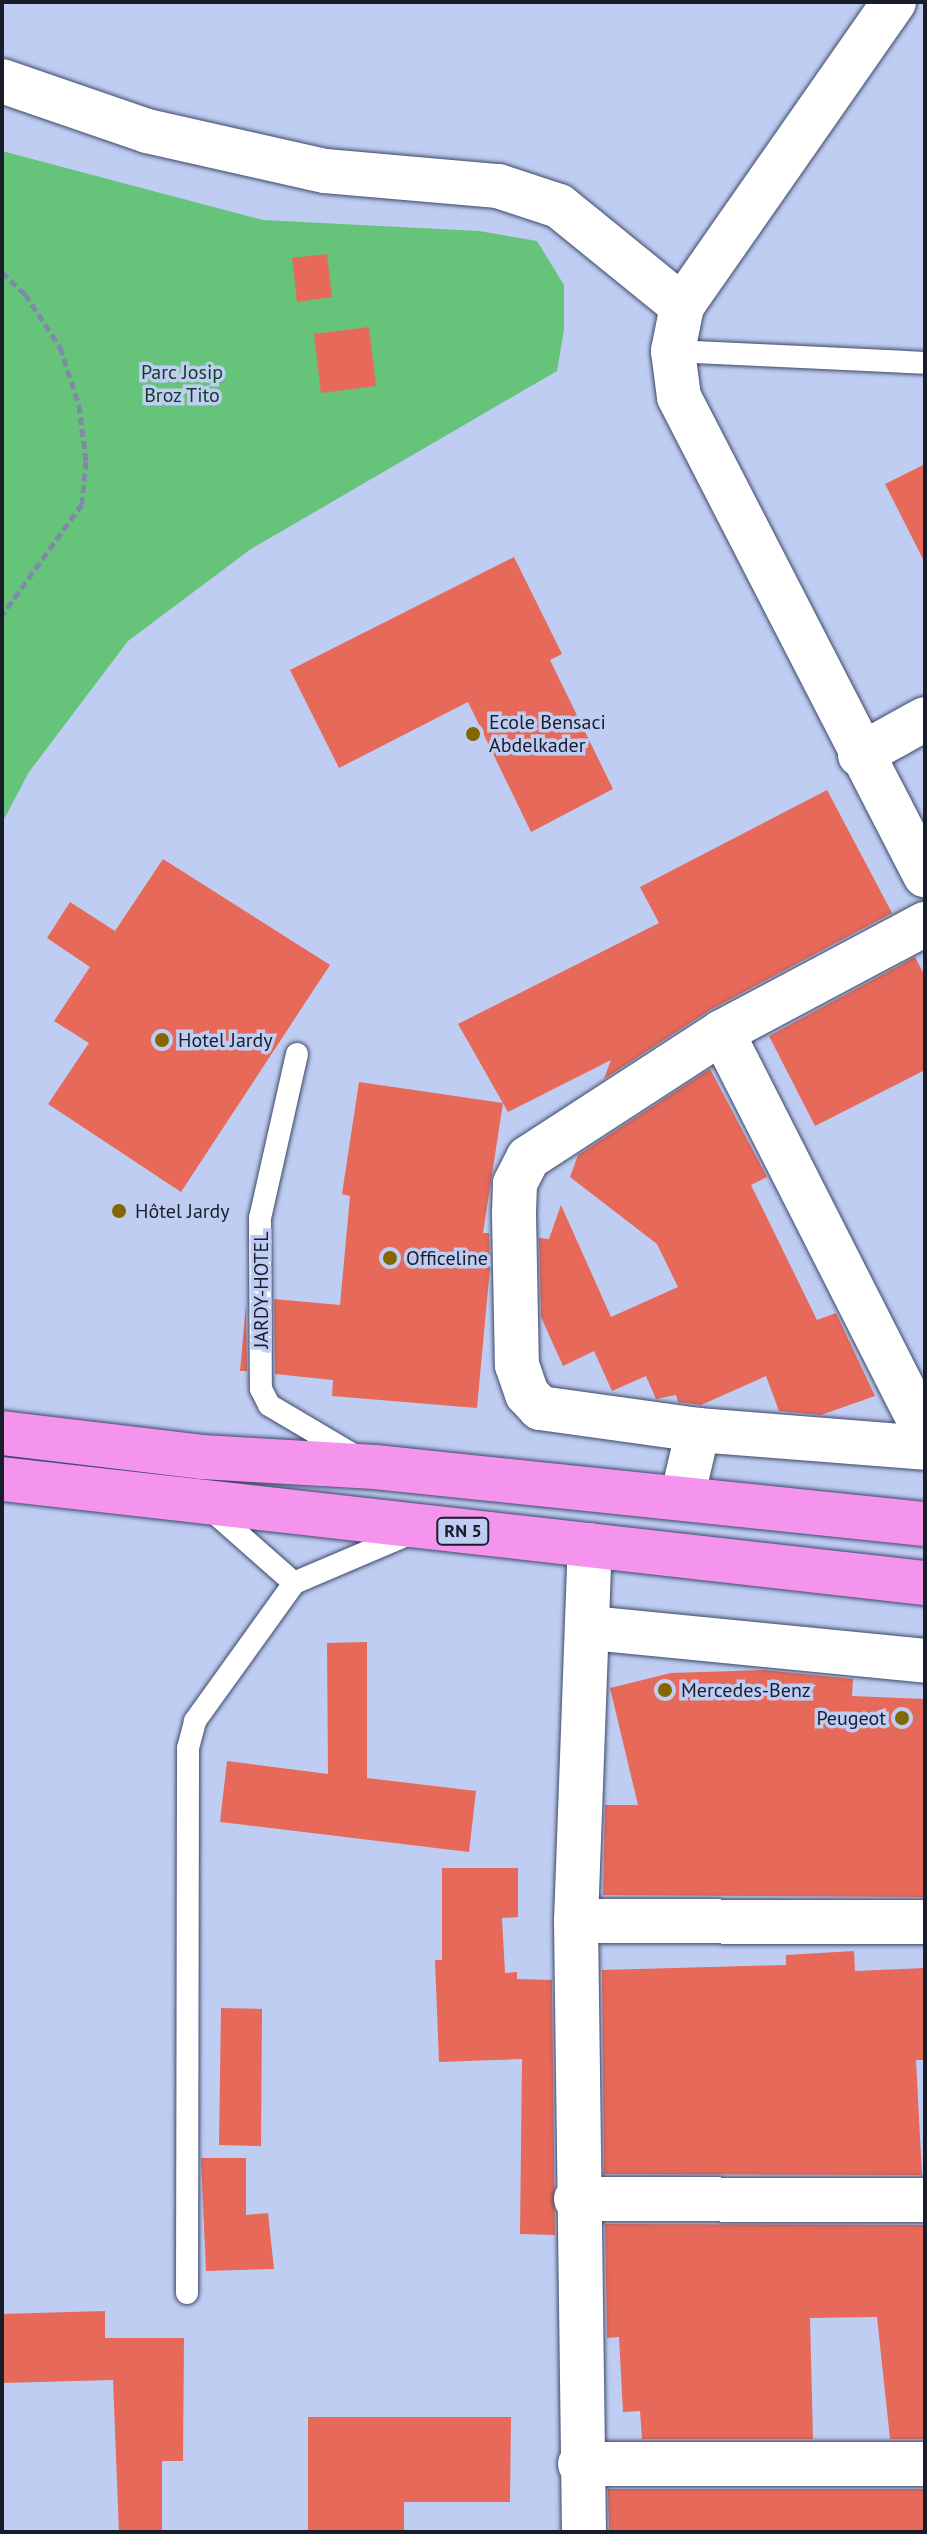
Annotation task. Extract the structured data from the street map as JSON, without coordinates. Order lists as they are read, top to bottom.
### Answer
{
  "streets": {
    "highway": ["RN 5"],
    "lane": ["JARDY-HOTEL"]
  },
  "parks": ["Parc Josip Broz Tito"],
  "places": [
    "Ecole Bensaci Abdelkader",
    "Hotel Jardy",
    "Hôtel Jardy",
    "Officeline",
    "Mercedes-Benz",
    "Peugeot"
  ]
}
